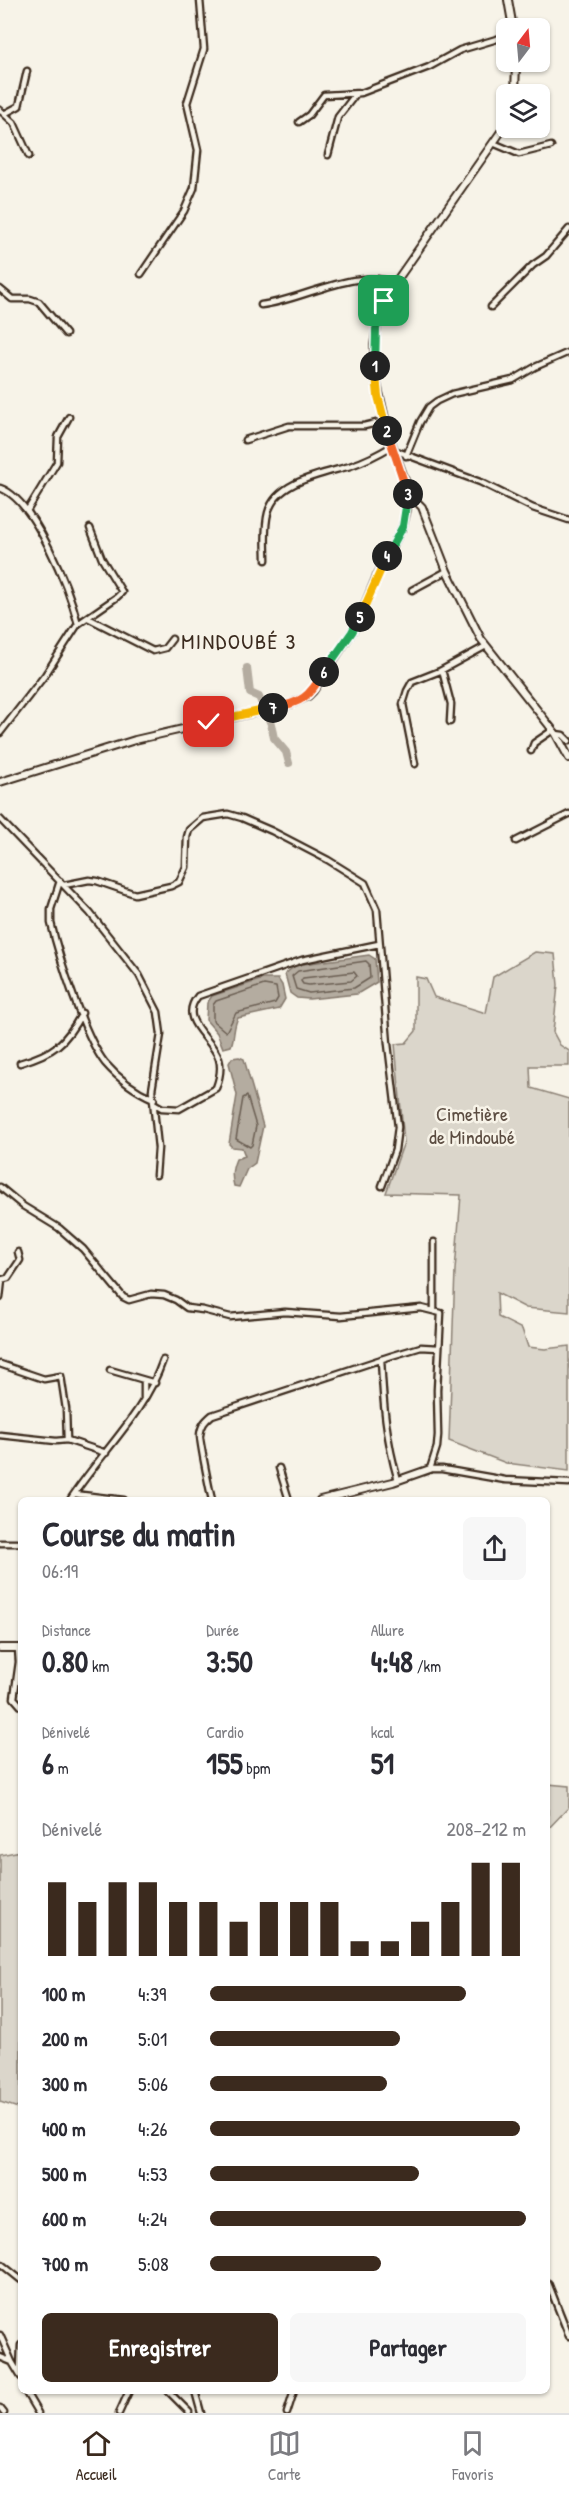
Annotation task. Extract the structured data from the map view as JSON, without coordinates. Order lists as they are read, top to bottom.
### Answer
{
  "districts": ["MINDOUBÉ 3"],
  "parks": ["Cimetière de Mindoubé"],
  "north": "top",
  "page": {
    "pins": [
      "1",
      "2",
      "3",
      "4",
      "5",
      "6",
      "7"
    ],
    "heading": ["Course du matin", "06:19"],
    "stats": [
      ["Distance", "0.80 km"],
      ["Durée", "3:50"],
      ["Allure", "4:48 /km"],
      ["Dénivelé", "6 m"],
      ["Cardio", "155 bpm"],
      ["kcal", "51"]
    ],
    "chart": ["Dénivelé", "208–212 m"],
    "list": [
      {
        "name": "100 m",
        "note": "4:39"
      },
      {
        "name": "200 m",
        "note": "5:01"
      },
      {
        "name": "300 m",
        "note": "5:06"
      },
      {
        "name": "400 m",
        "note": "4:26"
      },
      {
        "name": "500 m",
        "note": "4:53"
      },
      {
        "name": "600 m",
        "note": "4:24"
      },
      {
        "name": "700 m",
        "note": "5:08"
      }
    ],
    "buttons": ["Enregistrer", "Partager"],
    "tabs": ["Accueil", "Carte", "Favoris"]
  }
}
